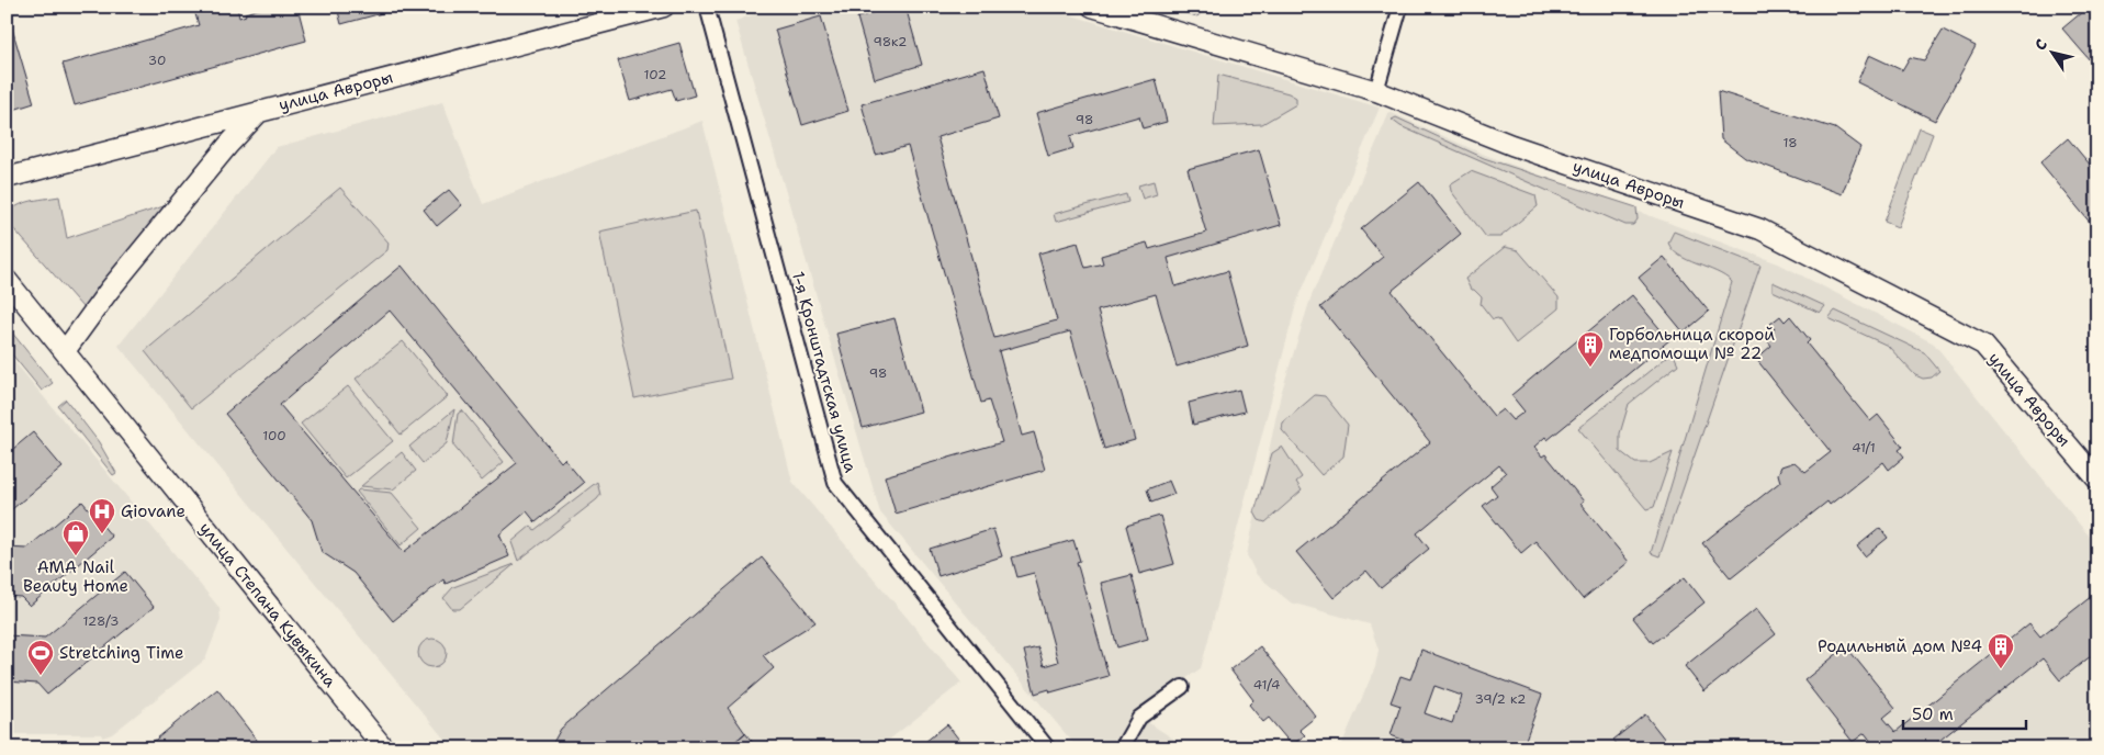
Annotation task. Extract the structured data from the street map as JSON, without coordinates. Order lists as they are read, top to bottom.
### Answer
{
  "streets": {
    "street": ["улица Авроры", "1-я Кронштадтская улица", "улица Степана Кувыкина"]
  },
  "places": {
    "building": ["Горбольница скорой медпомощи № 22", "Родильный дом №4"],
    "hospital": ["Giovane"],
    "shop": ["AMA Nail Beauty Home"],
    "sports": ["Stretching Time"]
  },
  "house_numbers": [
    "98к2",
    "30",
    "102",
    "98",
    "18",
    "98",
    "100",
    "41/1",
    "128/3",
    "41/4",
    "39/2 к2"
  ],
  "scale_bar": "50 m",
  "north": "top left"
}
